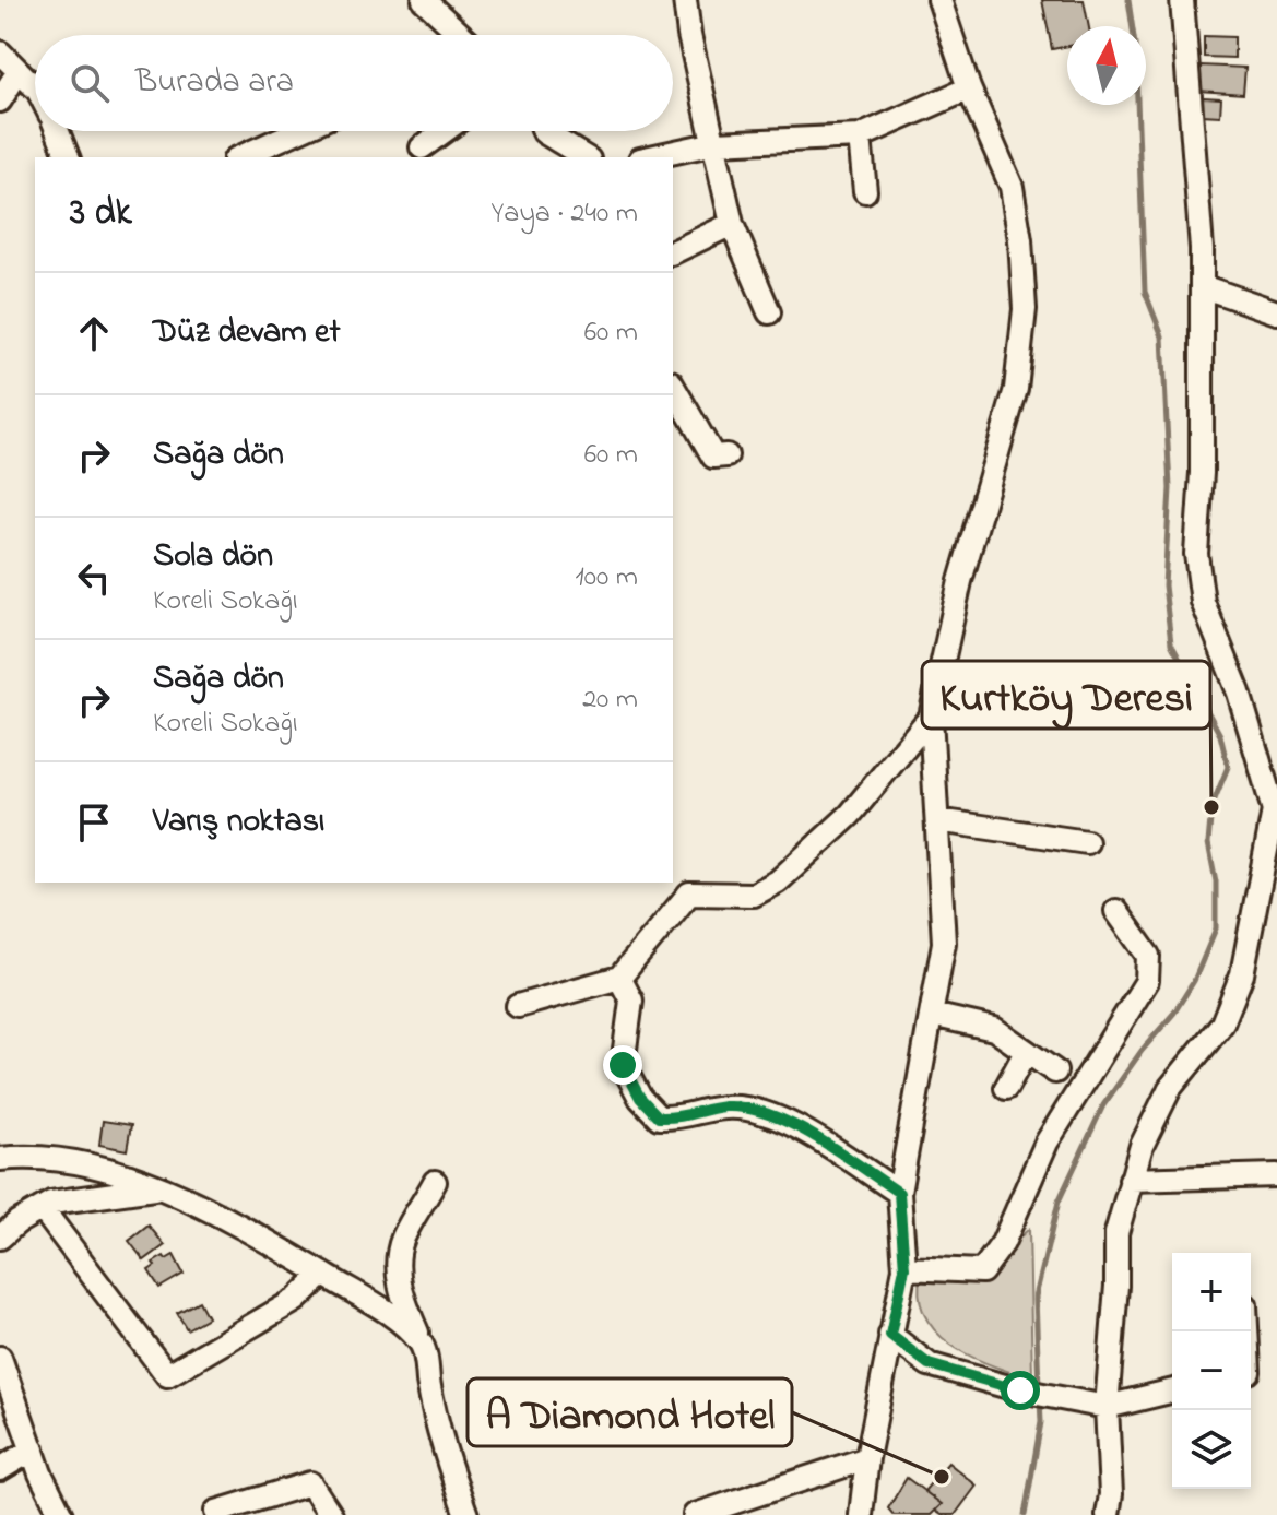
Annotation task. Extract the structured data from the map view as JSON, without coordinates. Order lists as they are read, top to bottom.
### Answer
{
  "places": ["Kurtköy Deresi", "A Diamond Hotel"],
  "north": "top",
  "page": {
    "search": "Burada ara",
    "heading": ["3 dk", "Yaya · 240 m"],
    "list": [
      ["Düz devam et", "60 m"],
      ["Sağa dön", "60 m"],
      ["Sola dön", "Koreli Sokağı", "100 m"],
      ["Sağa dön", "Koreli Sokağı", "20 m"],
      "Varış noktası"
    ],
    "map_buttons": ["+", "−"]
  }
}
